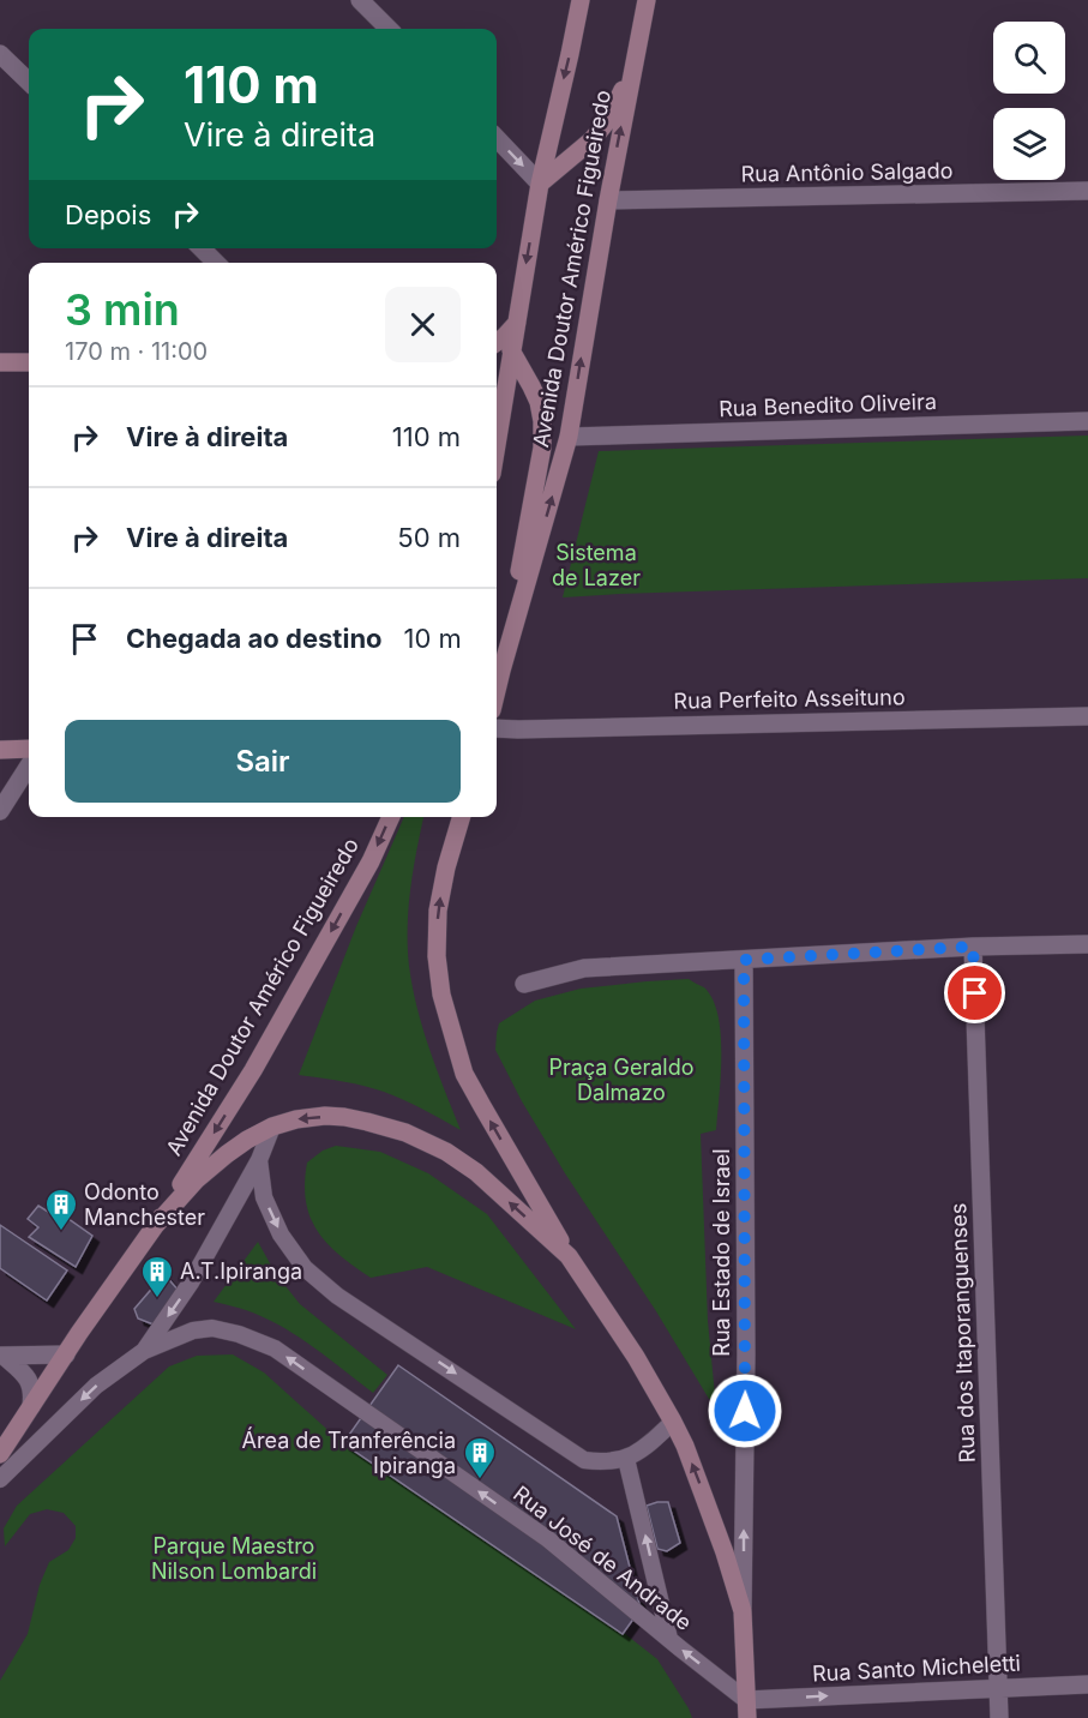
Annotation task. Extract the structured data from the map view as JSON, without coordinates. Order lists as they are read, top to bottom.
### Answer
{
  "streets": {
    "main road": ["Avenida Doutor Américo Figueiredo", "Rua Estado de Israel"],
    "street": [
      "Rua Antônio Salgado",
      "Rua Benedito Oliveira",
      "Rua Perfeito Asseituno",
      "Rua dos Itaporanguenses",
      "Rua Santo Micheletti"
    ],
    "lane": ["Rua José de Andrade"]
  },
  "crossings": [
    ["Rua Antônio Salgado", "Avenida Doutor Américo Figueiredo"],
    ["Avenida Doutor Américo Figueiredo", "Rua Benedito Oliveira"],
    ["Rua Estado de Israel", "Rua José de Andrade"],
    ["Rua Estado de Israel", "Rua Santo Micheletti"],
    ["Rua dos Itaporanguenses", "Rua Santo Micheletti"],
    ["Rua José de Andrade", "Rua Santo Micheletti"]
  ],
  "one_way": ["Rua Estado de Israel", "Rua José de Andrade", "Rua Santo Micheletti"],
  "parks": ["Sistema de Lazer", "Praça Geraldo Dalmazo", "Parque Maestro Nilson Lombardi"],
  "places": {
    "building": ["Odonto Manchester", "A.T.Ipiranga", "Área de Tranferência Ipiranga"]
  },
  "page": {
    "turn": ["110 m", "Vire à direita"],
    "then": "Depois",
    "heading": ["3 min", "170 m · 11:00"],
    "list": [
      {
        "name": "Vire à direita",
        "value": "110 m"
      },
      {
        "name": "Vire à direita",
        "value": "50 m"
      },
      {
        "name": "Chegada ao destino",
        "value": "10 m"
      }
    ],
    "buttons": "Sair"
  }
}
